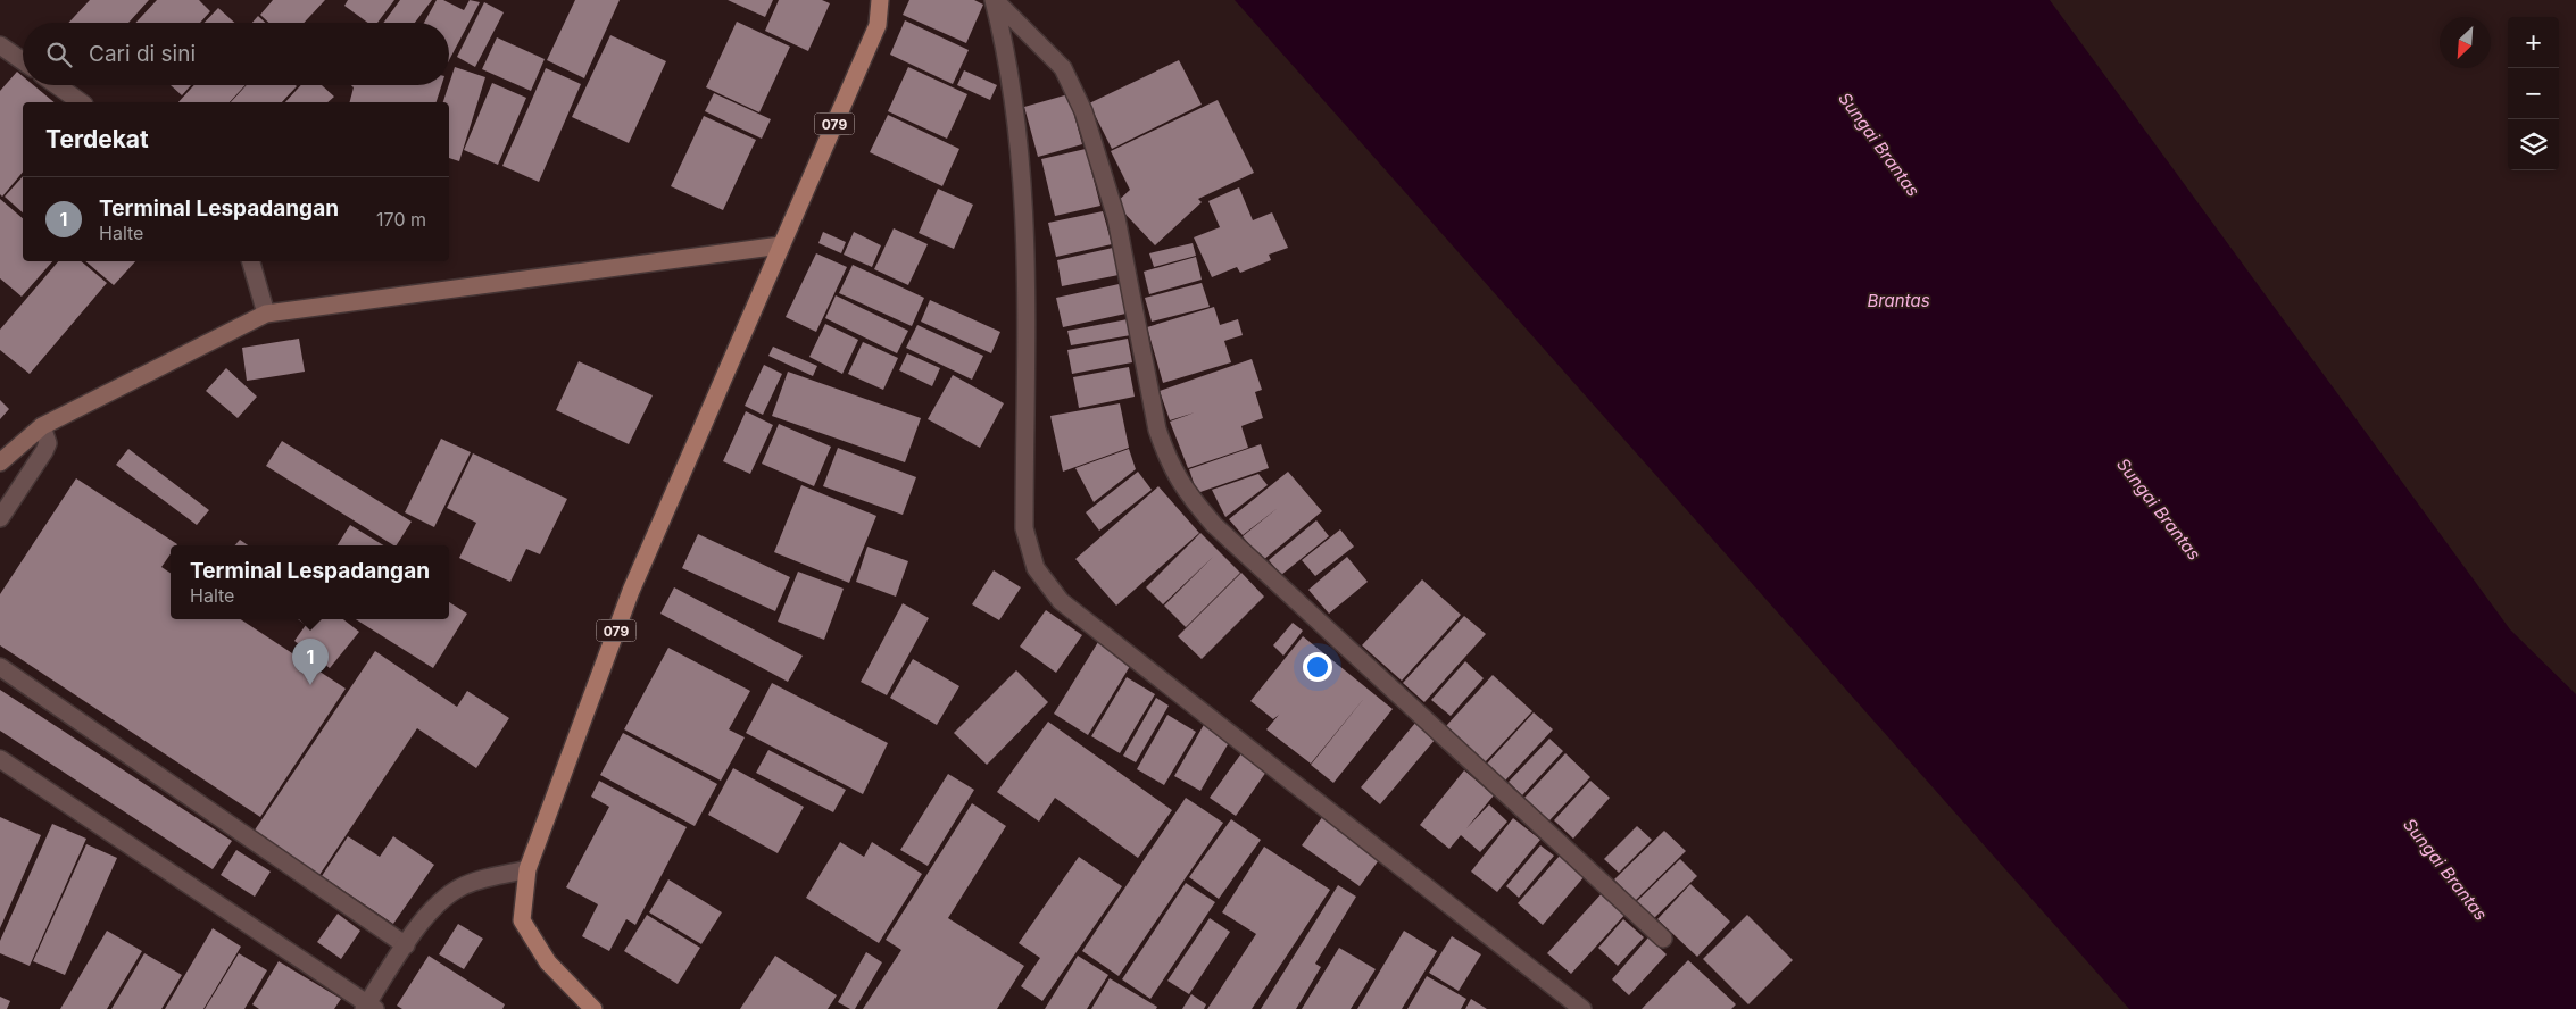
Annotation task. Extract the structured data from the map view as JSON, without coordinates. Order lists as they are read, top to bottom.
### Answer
{
  "streets": {
    "main road": ["079"]
  },
  "water": ["Sungai Brantas", "Brantas"],
  "north": "bottom left",
  "page": {
    "map_buttons": ["+", "−"],
    "search": "Cari di sini",
    "heading": "Terdekat",
    "list": [
      {
        "mark": "1",
        "name": "Terminal Lespadangan",
        "note": "Halte",
        "value": "170 m"
      }
    ],
    "popup": ["Terminal Lespadangan", "Halte"],
    "pins": "1"
  }
}
